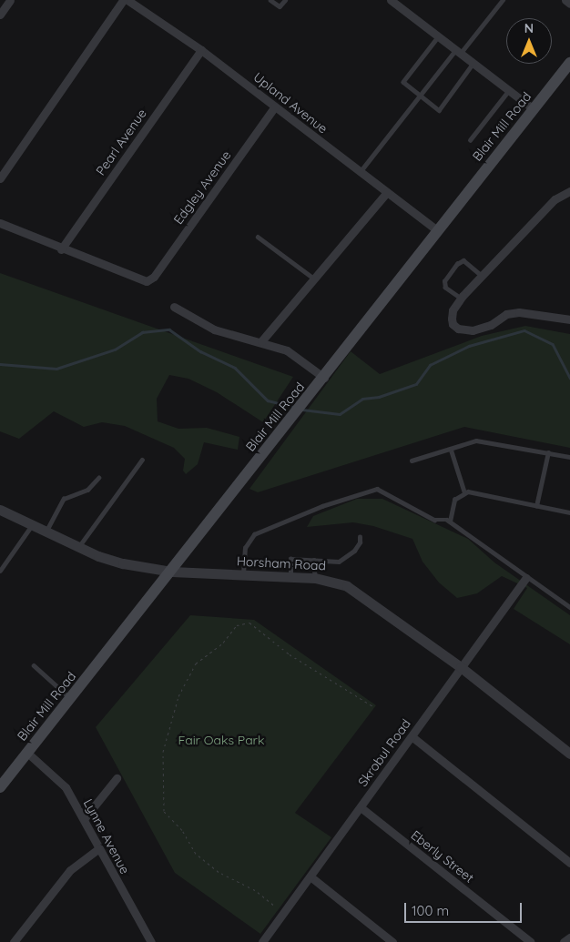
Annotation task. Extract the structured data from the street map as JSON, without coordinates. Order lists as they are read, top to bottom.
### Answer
{
  "streets": {
    "main road": ["Blair Mill Road"],
    "street": [
      "Upland Avenue",
      "Pearl Avenue",
      "Edgley Avenue",
      "Horsham Road",
      "Skrobul Road",
      "Lynne Avenue",
      "Eberly Street"
    ]
  },
  "crossings": [
    ["Upland Avenue", "Blair Mill Road"],
    ["Upland Avenue", "Pearl Avenue"],
    ["Upland Avenue", "Edgley Avenue"],
    ["Blair Mill Road", "Horsham Road"],
    ["Blair Mill Road", "Lynne Avenue"],
    ["Pearl Avenue", "Edgley Avenue"],
    ["Horsham Road", "Skrobul Road"],
    ["Skrobul Road", "Eberly Street"]
  ],
  "parks": ["Fair Oaks Park"],
  "scale_bar": "100 m",
  "north": "top"
}
